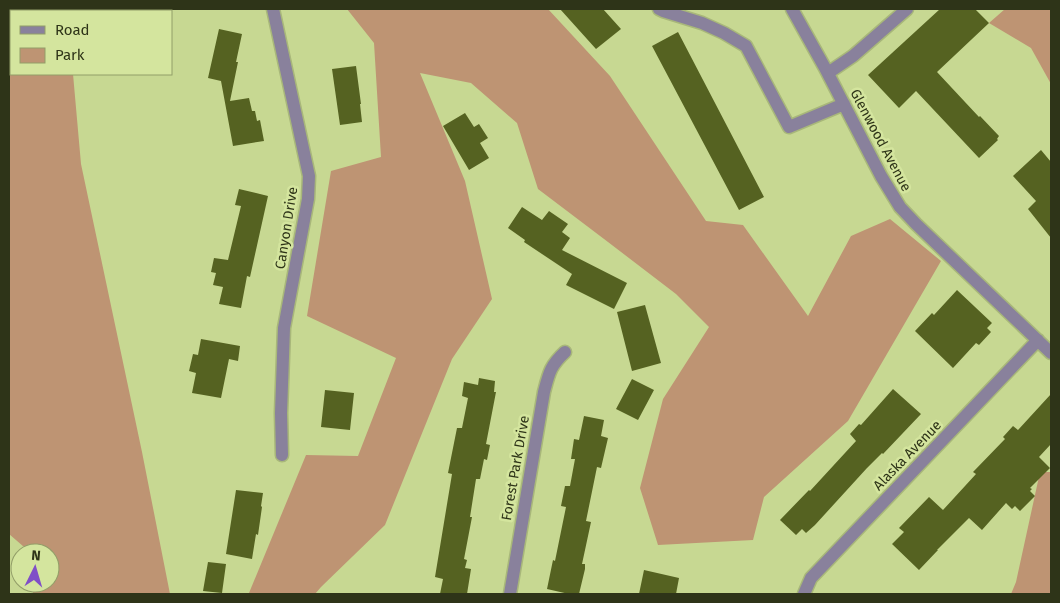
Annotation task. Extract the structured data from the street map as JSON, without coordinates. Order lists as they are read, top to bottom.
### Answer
{
  "streets": {
    "street": [
      "Glenwood Avenue",
      "Canyon Drive",
      "Alaska Avenue",
      "Forest Park Drive"
    ]
  },
  "crossings": [
    ["Glenwood Avenue", "Alaska Avenue"]
  ],
  "legend": ["Road", "Park"],
  "north": "top"
}
